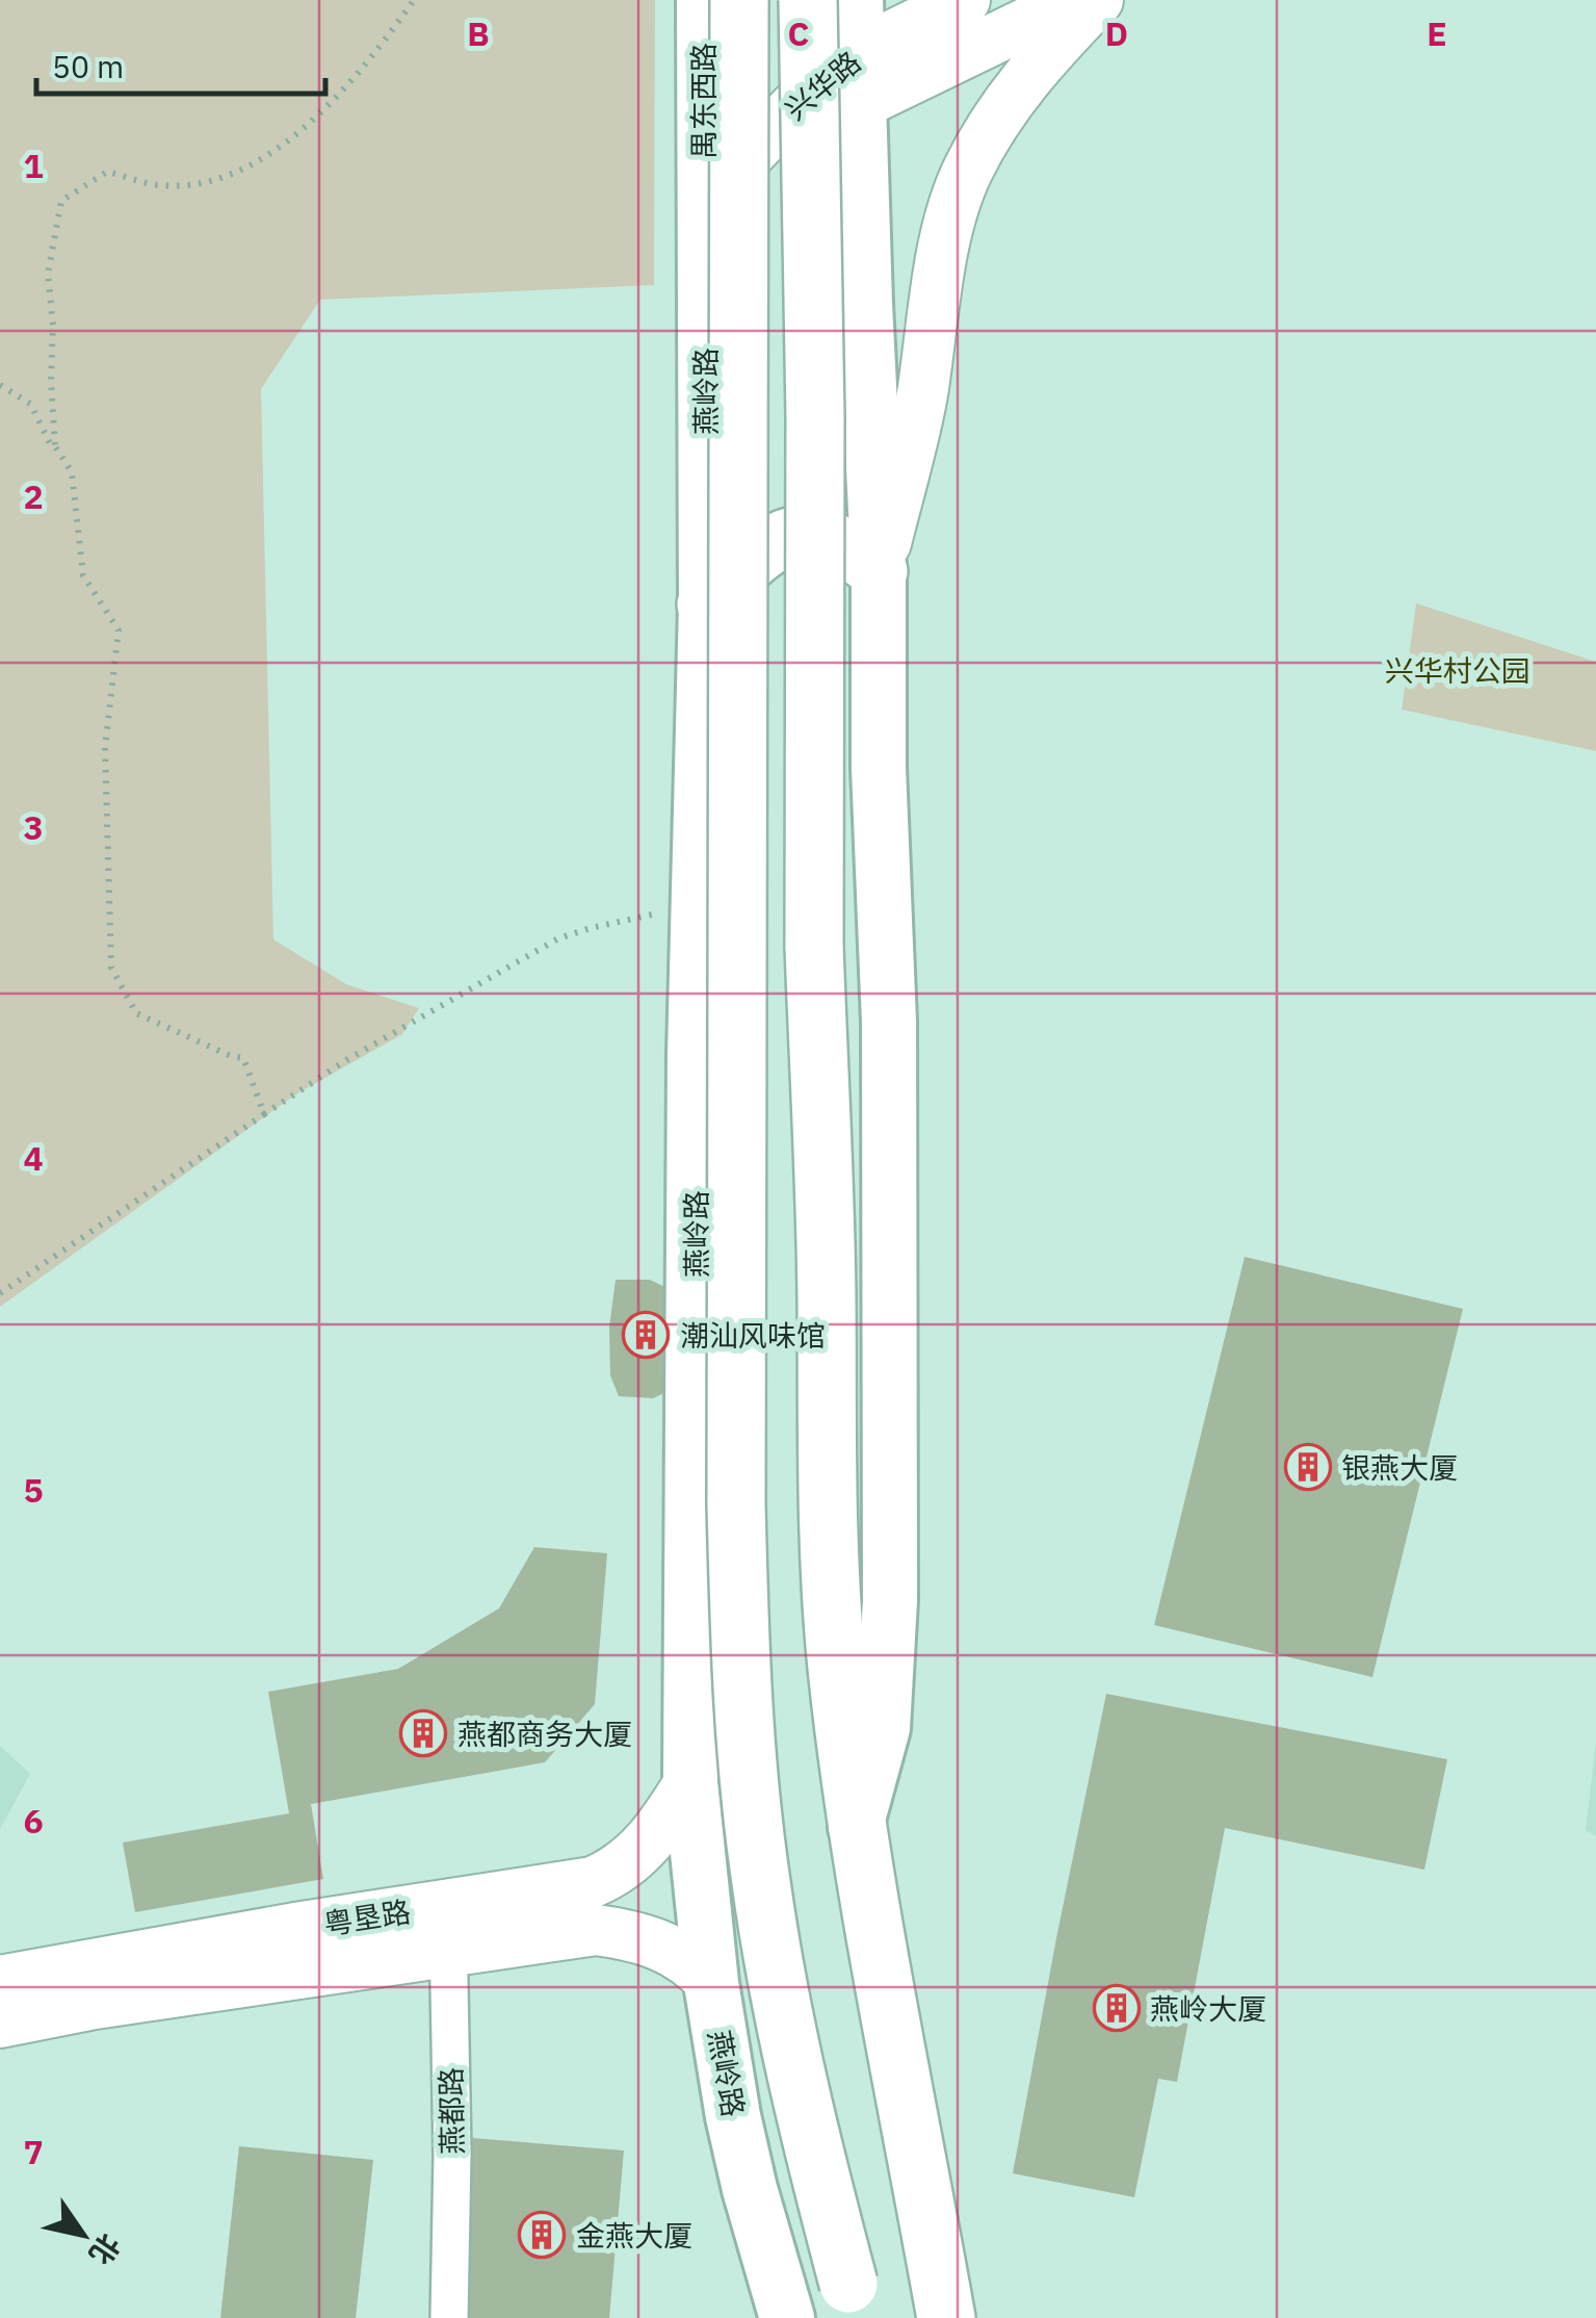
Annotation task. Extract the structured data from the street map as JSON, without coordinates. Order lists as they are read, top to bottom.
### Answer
{
  "streets": {
    "main road": [
      "兴华路",
      "禺东西路",
      "燕岭路",
      "粤垦路"
    ],
    "street": ["燕都路"]
  },
  "crossings": [
    ["兴华路", "禺东西路"],
    ["兴华路", "燕岭路"],
    ["禺东西路", "燕岭路"],
    ["燕岭路", "粤垦路"],
    ["粤垦路", "燕都路"]
  ],
  "parks": ["兴华村公园"],
  "places": {
    "building": [
      "潮汕风味馆",
      "银燕大厦",
      "燕都商务大厦",
      "燕岭大厦",
      "金燕大厦"
    ]
  },
  "scale_bar": "50 m",
  "north": "bottom right",
  "grid": {
    "columns": [
      "B",
      "C",
      "D",
      "E"
    ],
    "rows": [
      "1",
      "2",
      "3",
      "4",
      "5",
      "6",
      "7"
    ]
  }
}
